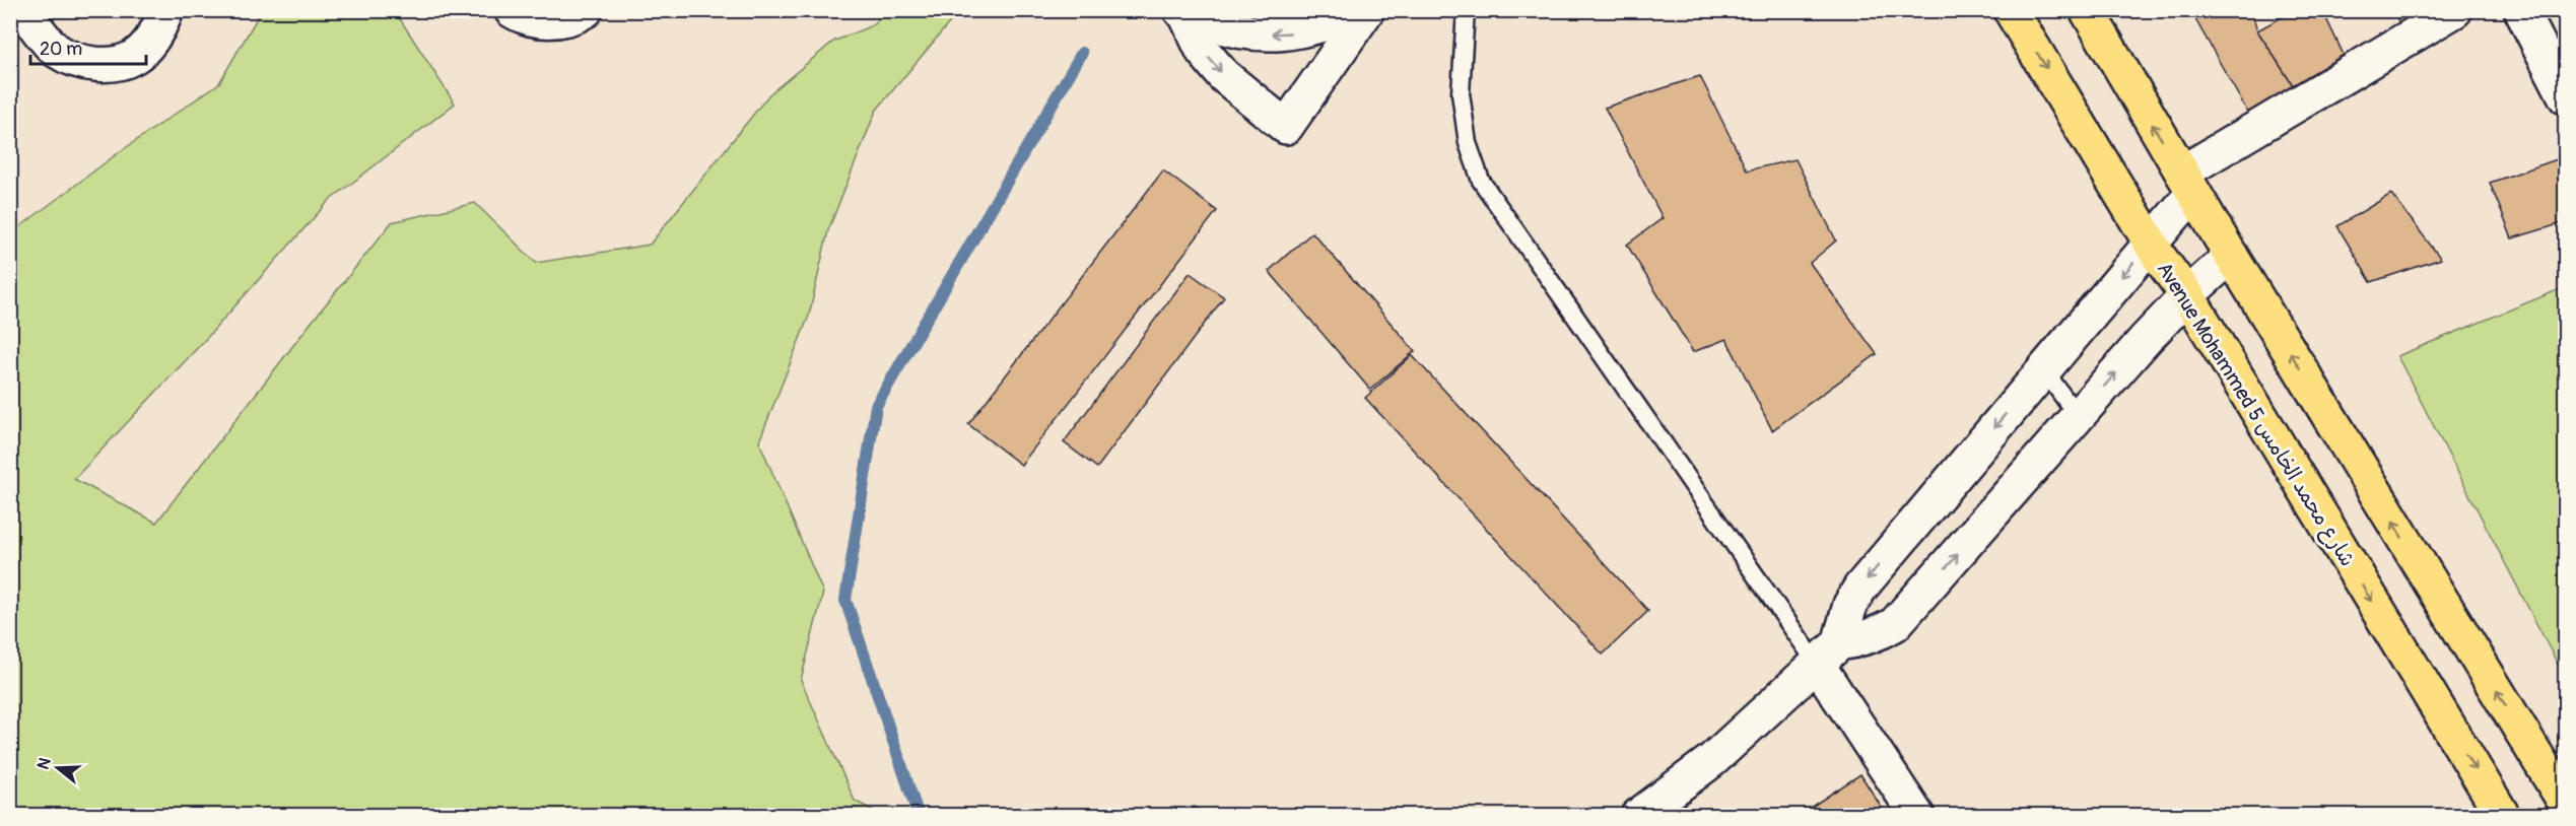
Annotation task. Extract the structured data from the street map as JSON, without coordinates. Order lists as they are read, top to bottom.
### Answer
{
  "streets": {
    "main road": ["Avenue Mohammed 5 شارع محمد الخامس"]
  },
  "scale_bar": "20 m",
  "north": "left"
}
